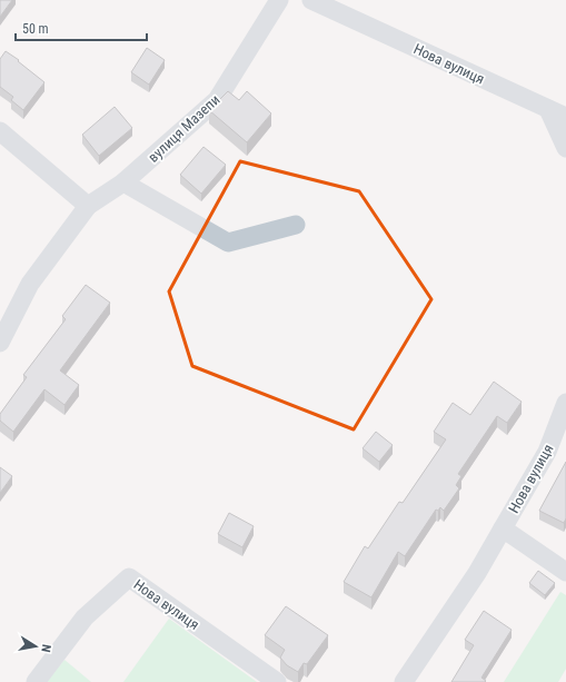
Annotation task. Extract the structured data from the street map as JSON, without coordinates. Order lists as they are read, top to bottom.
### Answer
{
  "streets": {
    "street": ["Нова вулиця", "вулиця Мазепи"]
  },
  "scale_bar": "50 m",
  "north": "right"
}
